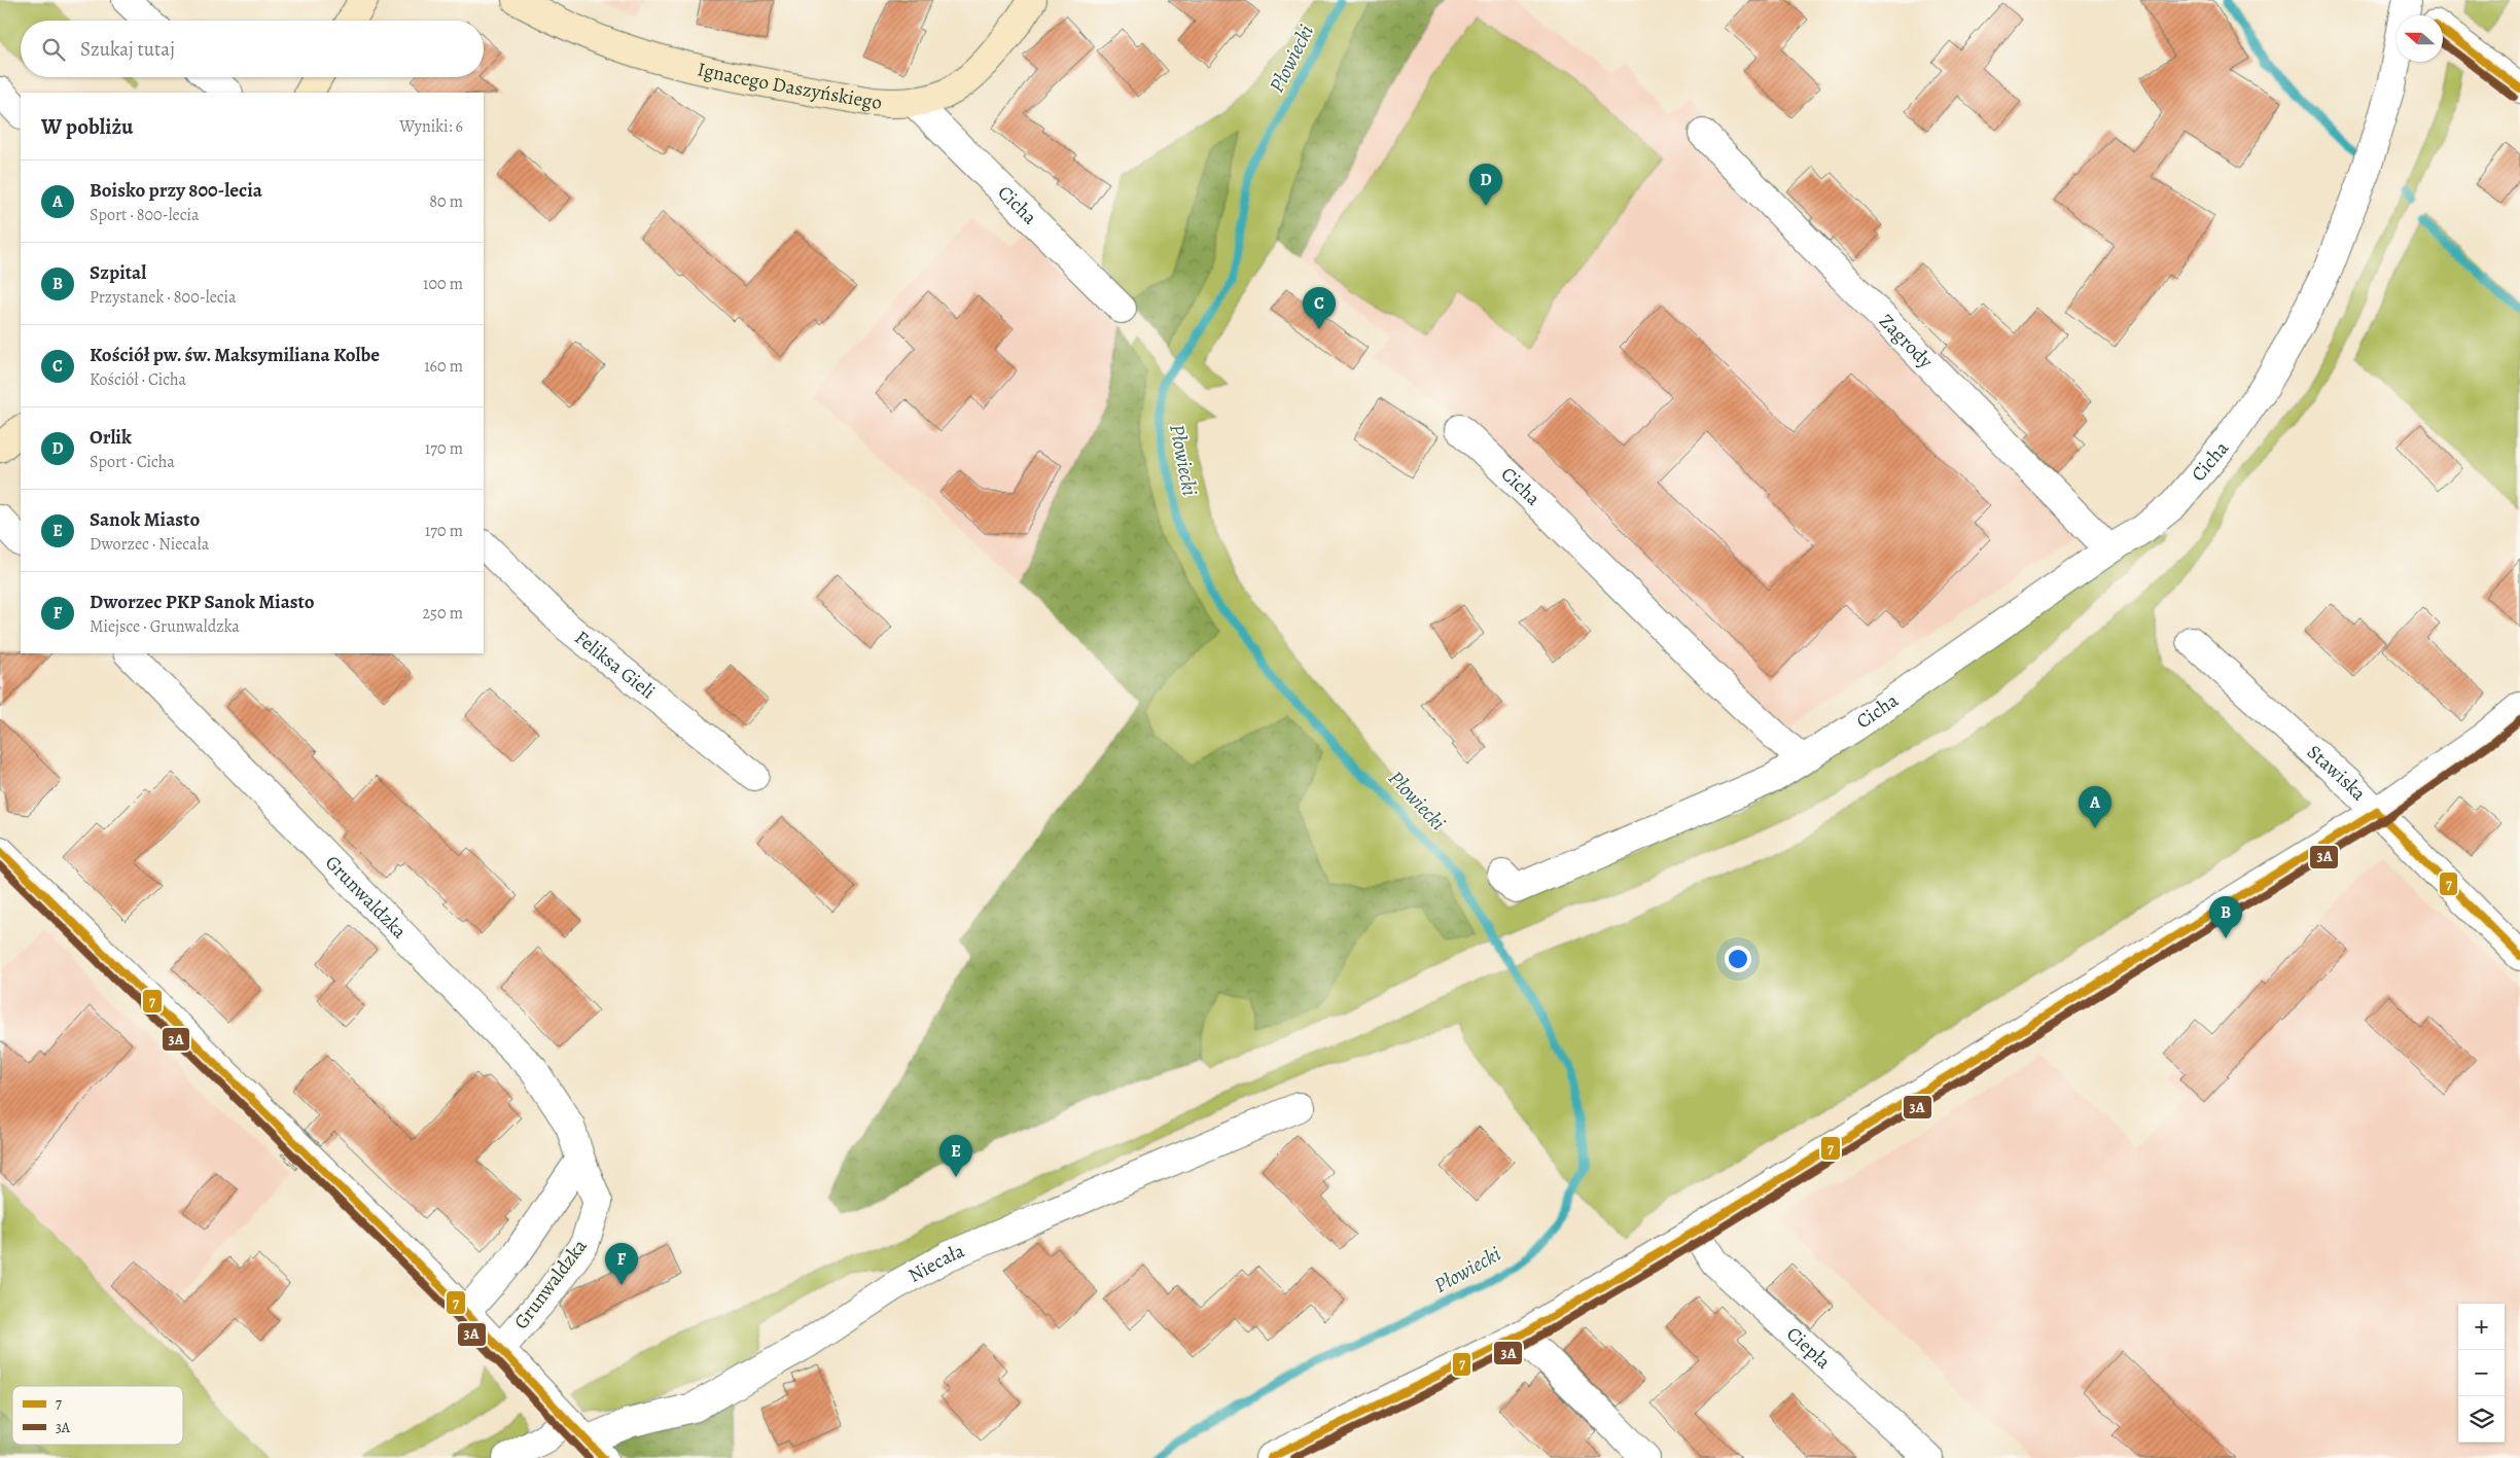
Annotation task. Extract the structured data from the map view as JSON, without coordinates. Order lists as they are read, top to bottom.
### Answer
{
  "streets": {
    "street": [
      "Ignacego Daszyńskiego",
      "Cicha",
      "Zagrody",
      "Feliksa Gieli",
      "Stawiska",
      "Grunwaldzka",
      "Niecała",
      "Ciepła"
    ]
  },
  "crossings": [
    ["Ignacego Daszyńskiego", "Cicha"],
    ["Cicha", "Zagrody"]
  ],
  "water": ["Płowiecki"],
  "lines": ["transit line 7", "transit line 3A"],
  "legend": ["7", "3A"],
  "north": "left",
  "page": {
    "search": "Szukaj tutaj",
    "heading": ["W pobliżu", "Wyniki: 6"],
    "list": [
      {
        "mark": "A",
        "name": "Boisko przy 800-lecia",
        "note": "Sport · 800-lecia",
        "value": "80 m"
      },
      {
        "mark": "B",
        "name": "Szpital",
        "note": "Przystanek · 800-lecia",
        "value": "100 m"
      },
      {
        "mark": "C",
        "name": "Kościół pw. św. Maksymiliana Kolbe",
        "note": "Kościół · Cicha",
        "value": "160 m"
      },
      {
        "mark": "D",
        "name": "Orlik",
        "note": "Sport · Cicha",
        "value": "170 m"
      },
      {
        "mark": "E",
        "name": "Sanok Miasto",
        "note": "Dworzec · Niecała",
        "value": "170 m"
      },
      {
        "mark": "F",
        "name": "Dworzec PKP Sanok Miasto",
        "note": "Miejsce · Grunwaldzka",
        "value": "250 m"
      }
    ],
    "pins": [
      "D",
      "C",
      "A",
      "B",
      "E",
      "F"
    ],
    "map_buttons": ["+", "−"]
  }
}
